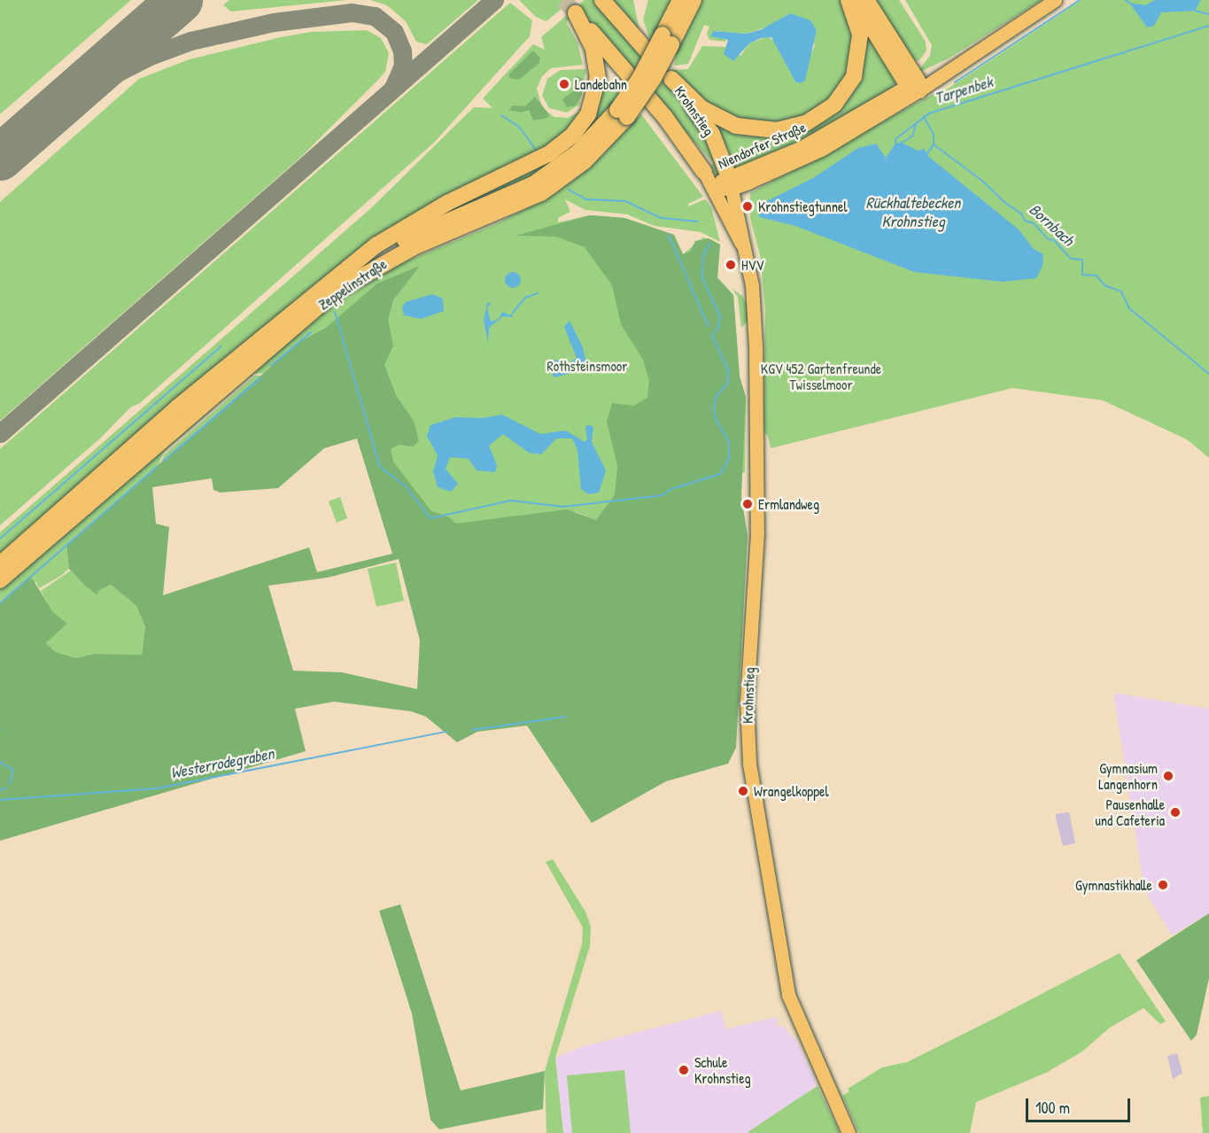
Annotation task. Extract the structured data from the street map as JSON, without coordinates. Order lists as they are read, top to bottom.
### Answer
{
  "streets": {
    "highway": ["Krohnstieg", "Zeppelinstraße"],
    "main road": ["Niendorfer Straße"]
  },
  "crossings": [
    ["Krohnstieg", "Niendorfer Straße"],
    ["Krohnstieg", "Zeppelinstraße"]
  ],
  "water": [
    "Tarpenbek",
    "Rückhaltebecken Krohnstieg",
    "Bornbach",
    "Westerrodegraben"
  ],
  "parks": ["Rothsteinsmoor", "KGV 452 Gartenfreunde Twisselmoor"],
  "places": [
    "Landebahn",
    "Krohnstiegtunnel",
    "HVV",
    "Ermlandweg",
    "Gymnasium Langenhorn",
    "Wrangelkoppel",
    "Pausenhalle und Cafeteria",
    "Gymnastikhalle",
    "Schule Krohnstieg"
  ],
  "scale_bar": "100 m"
}
